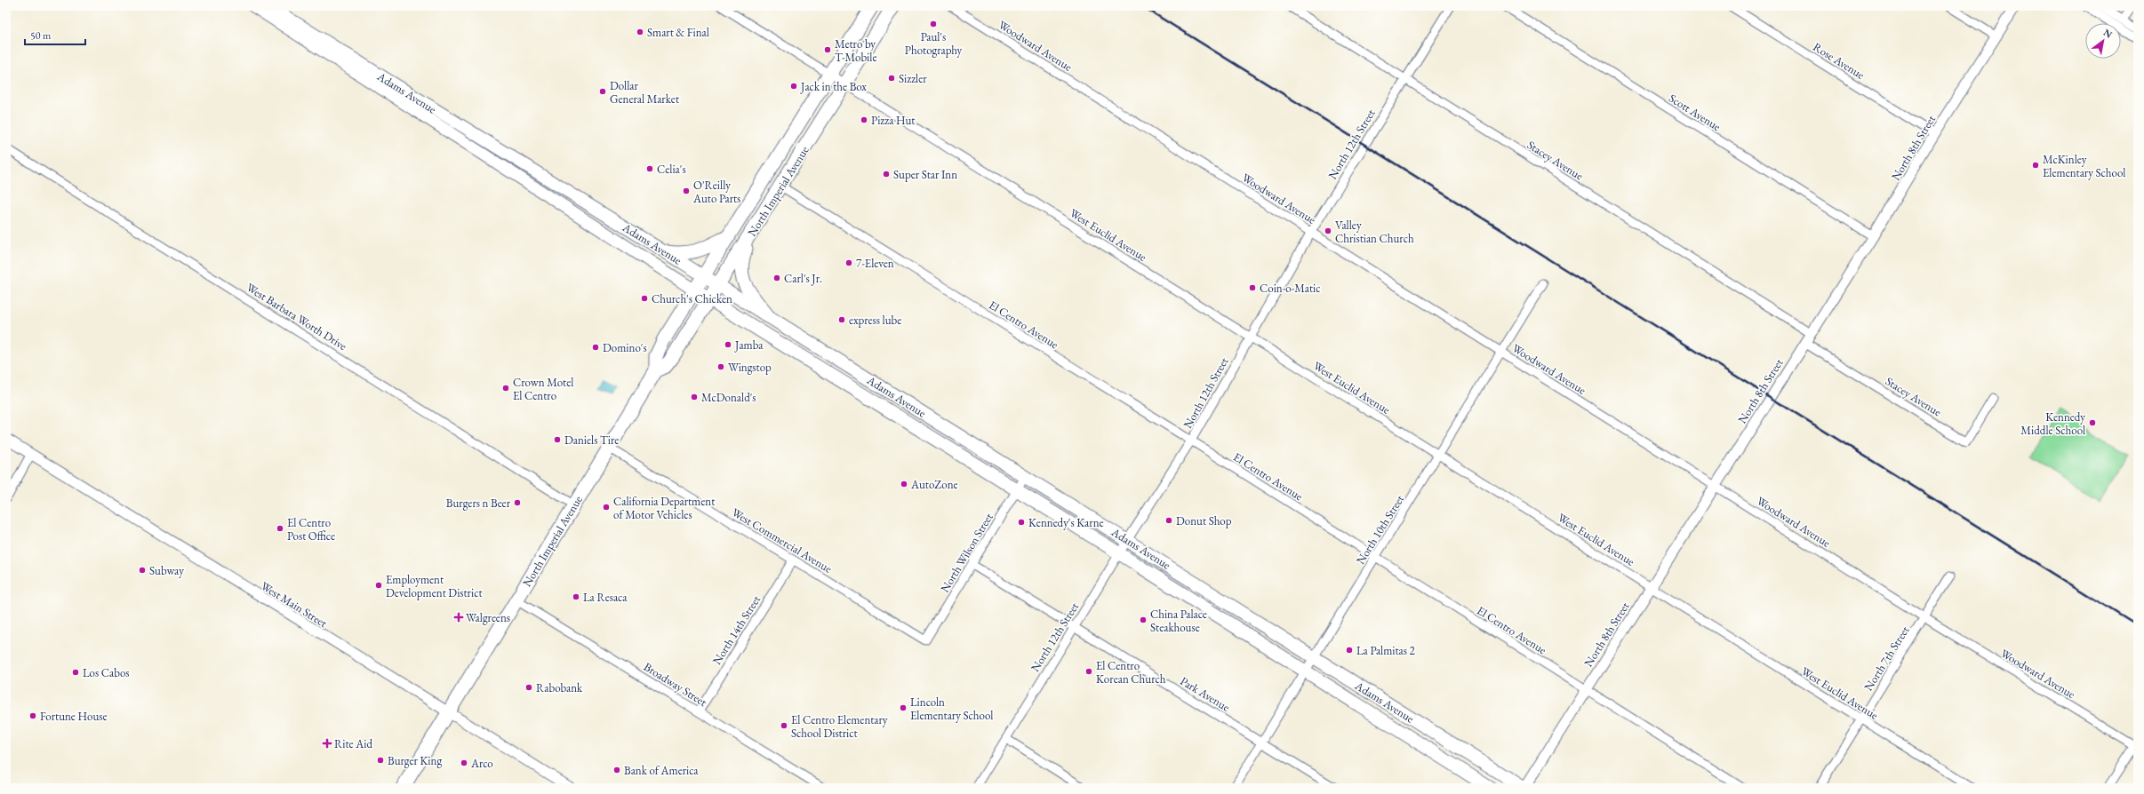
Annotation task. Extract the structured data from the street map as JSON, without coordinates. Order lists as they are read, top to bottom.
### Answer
{
  "streets": {
    "highway": ["North Imperial Avenue"],
    "main road": ["Adams Avenue"],
    "street": [
      "Woodward Avenue",
      "Rose Avenue",
      "Scott Avenue",
      "North 12th Street",
      "North 8th Street",
      "Stacey Avenue",
      "West Euclid Avenue",
      "West Barbara Worth Drive",
      "El Centro Avenue",
      "North 10th Street",
      "West Commercial Avenue",
      "North Wilson Street",
      "West Main Street",
      "North 14th Street",
      "North 7th Street",
      "Broadway Street",
      "Park Avenue"
    ]
  },
  "crossings": [
    ["Woodward Avenue", "North 12th Street"],
    ["Woodward Avenue", "North 8th Street"],
    ["Woodward Avenue", "North 10th Street"],
    ["Woodward Avenue", "North 7th Street"],
    ["Rose Avenue", "North 8th Street"],
    ["Adams Avenue", "North 12th Street"],
    ["Adams Avenue", "North 8th Street"],
    ["Adams Avenue", "North Imperial Avenue"],
    ["Adams Avenue", "North 10th Street"],
    ["Adams Avenue", "North Wilson Street"],
    ["Scott Avenue", "North 8th Street"],
    ["North 12th Street", "Stacey Avenue"],
    ["North 12th Street", "West Euclid Avenue"],
    ["North 12th Street", "El Centro Avenue"],
    ["North 12th Street", "Park Avenue"],
    ["North 8th Street", "Stacey Avenue"],
    ["North 8th Street", "West Euclid Avenue"],
    ["North 8th Street", "El Centro Avenue"],
    ["North Imperial Avenue", "West Euclid Avenue"],
    ["North Imperial Avenue", "West Barbara Worth Drive"],
    ["North Imperial Avenue", "El Centro Avenue"],
    ["North Imperial Avenue", "West Commercial Avenue"],
    ["North Imperial Avenue", "West Main Street"],
    ["North Imperial Avenue", "Broadway Street"],
    ["West Euclid Avenue", "North 10th Street"],
    ["West Euclid Avenue", "North 7th Street"],
    ["El Centro Avenue", "North 10th Street"],
    ["North 10th Street", "Park Avenue"],
    ["West Commercial Avenue", "North Wilson Street"],
    ["West Commercial Avenue", "North 14th Street"],
    ["North Wilson Street", "Park Avenue"],
    ["North 14th Street", "Broadway Street"]
  ],
  "places": {
    "other": [
      "Paul's Photography",
      "Smart & Final",
      "Metro by T-Mobile",
      "Sizzler",
      "Jack in the Box",
      "Dollar General Market",
      "Pizza Hut",
      "McKinley Elementary School",
      "Celia's",
      "Super Star Inn",
      "O'Reilly Auto Parts",
      "Valley Christian Church",
      "7-Eleven",
      "Carl's Jr.",
      "Coin-o-Matic",
      "Church's Chicken",
      "express lube",
      "Jamba",
      "Domino's",
      "Wingstop",
      "Crown Motel El Centro",
      "McDonald's",
      "Kennedy Middle School",
      "Daniels Tire",
      "AutoZone",
      "Burgers n Beer",
      "California Department of Motor Vehicles",
      "Donut Shop",
      "Kennedy's Karne",
      "El Centro Post Office",
      "Subway",
      "Employment Development District",
      "La Resaca",
      "China Palace Steakhouse",
      "La Palmitas 2",
      "El Centro Korean Church",
      "Los Cabos",
      "Rabobank",
      "Lincoln Elementary School",
      "Fortune House",
      "El Centro Elementary School District",
      "Burger King",
      "Arco",
      "Bank of America"
    ],
    "health": ["Walgreens", "Rite Aid"]
  },
  "scale_bar": "50 m",
  "north": "top right"
}
